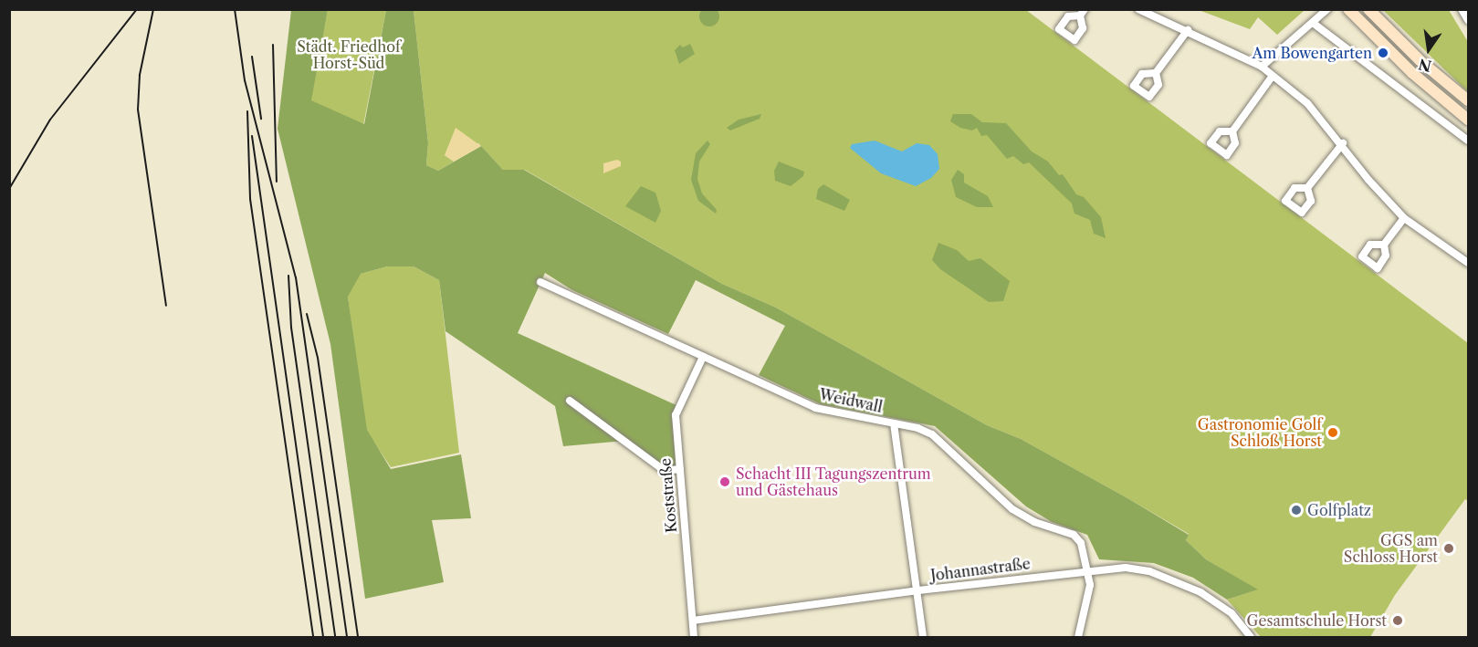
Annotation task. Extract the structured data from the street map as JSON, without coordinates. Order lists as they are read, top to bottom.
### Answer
{
  "streets": {
    "street": ["Weidwall", "Koststraße", "Johannastraße"]
  },
  "crossings": [
    ["Weidwall", "Koststraße"],
    ["Weidwall", "Johannastraße"],
    ["Koststraße", "Johannastraße"]
  ],
  "parks": ["Städt. Friedhof Horst-Süd"],
  "places": [
    "Am Bowengarten",
    "Gastronomie Golf Schloß Horst",
    "Schacht III Tagungszentrum und Gästehaus",
    "Golfplatz",
    "GGS am Schloss Horst",
    "Gesamtschule Horst"
  ],
  "north": "bottom"
}
